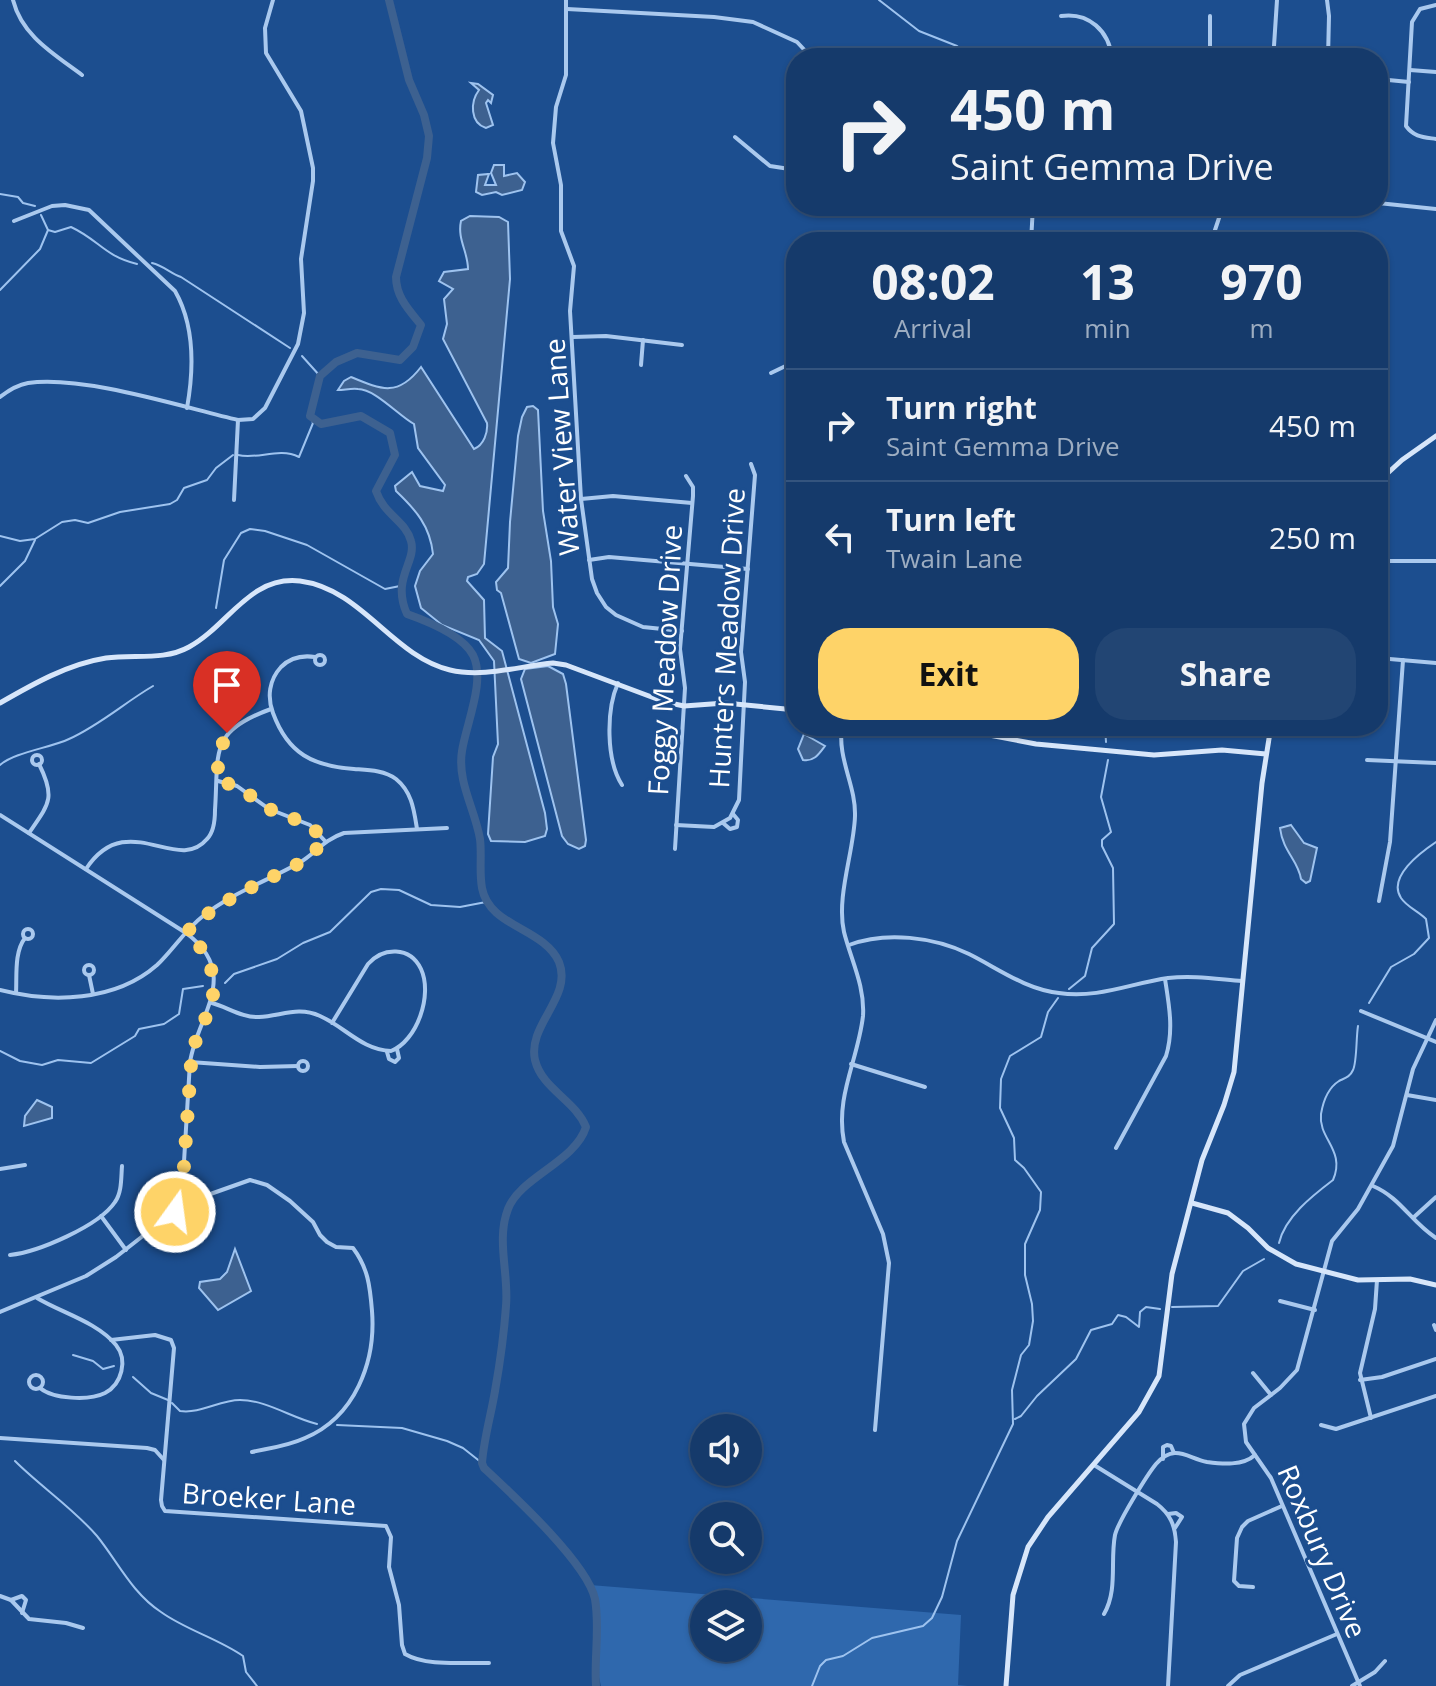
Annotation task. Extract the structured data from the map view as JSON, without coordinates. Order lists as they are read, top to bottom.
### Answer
{
  "streets": {
    "street": [
      "Water View Lane",
      "Hunters Meadow Drive",
      "Foggy Meadow Drive",
      "Broeker Lane",
      "Roxbury Drive"
    ]
  },
  "crossings": [
    ["Water View Lane", "Foggy Meadow Drive"],
    ["Hunters Meadow Drive", "Foggy Meadow Drive"]
  ],
  "page": {
    "turn": ["450 m", "Saint Gemma Drive"],
    "eta": [
      "08:02",
      "Arrival",
      "13",
      "min",
      "970",
      "m"
    ],
    "list": [
      {
        "name": "Turn right",
        "note": "Saint Gemma Drive",
        "value": "450 m"
      },
      {
        "name": "Turn left",
        "note": "Twain Lane",
        "value": "250 m"
      }
    ],
    "buttons": ["Exit", "Share"]
  }
}
